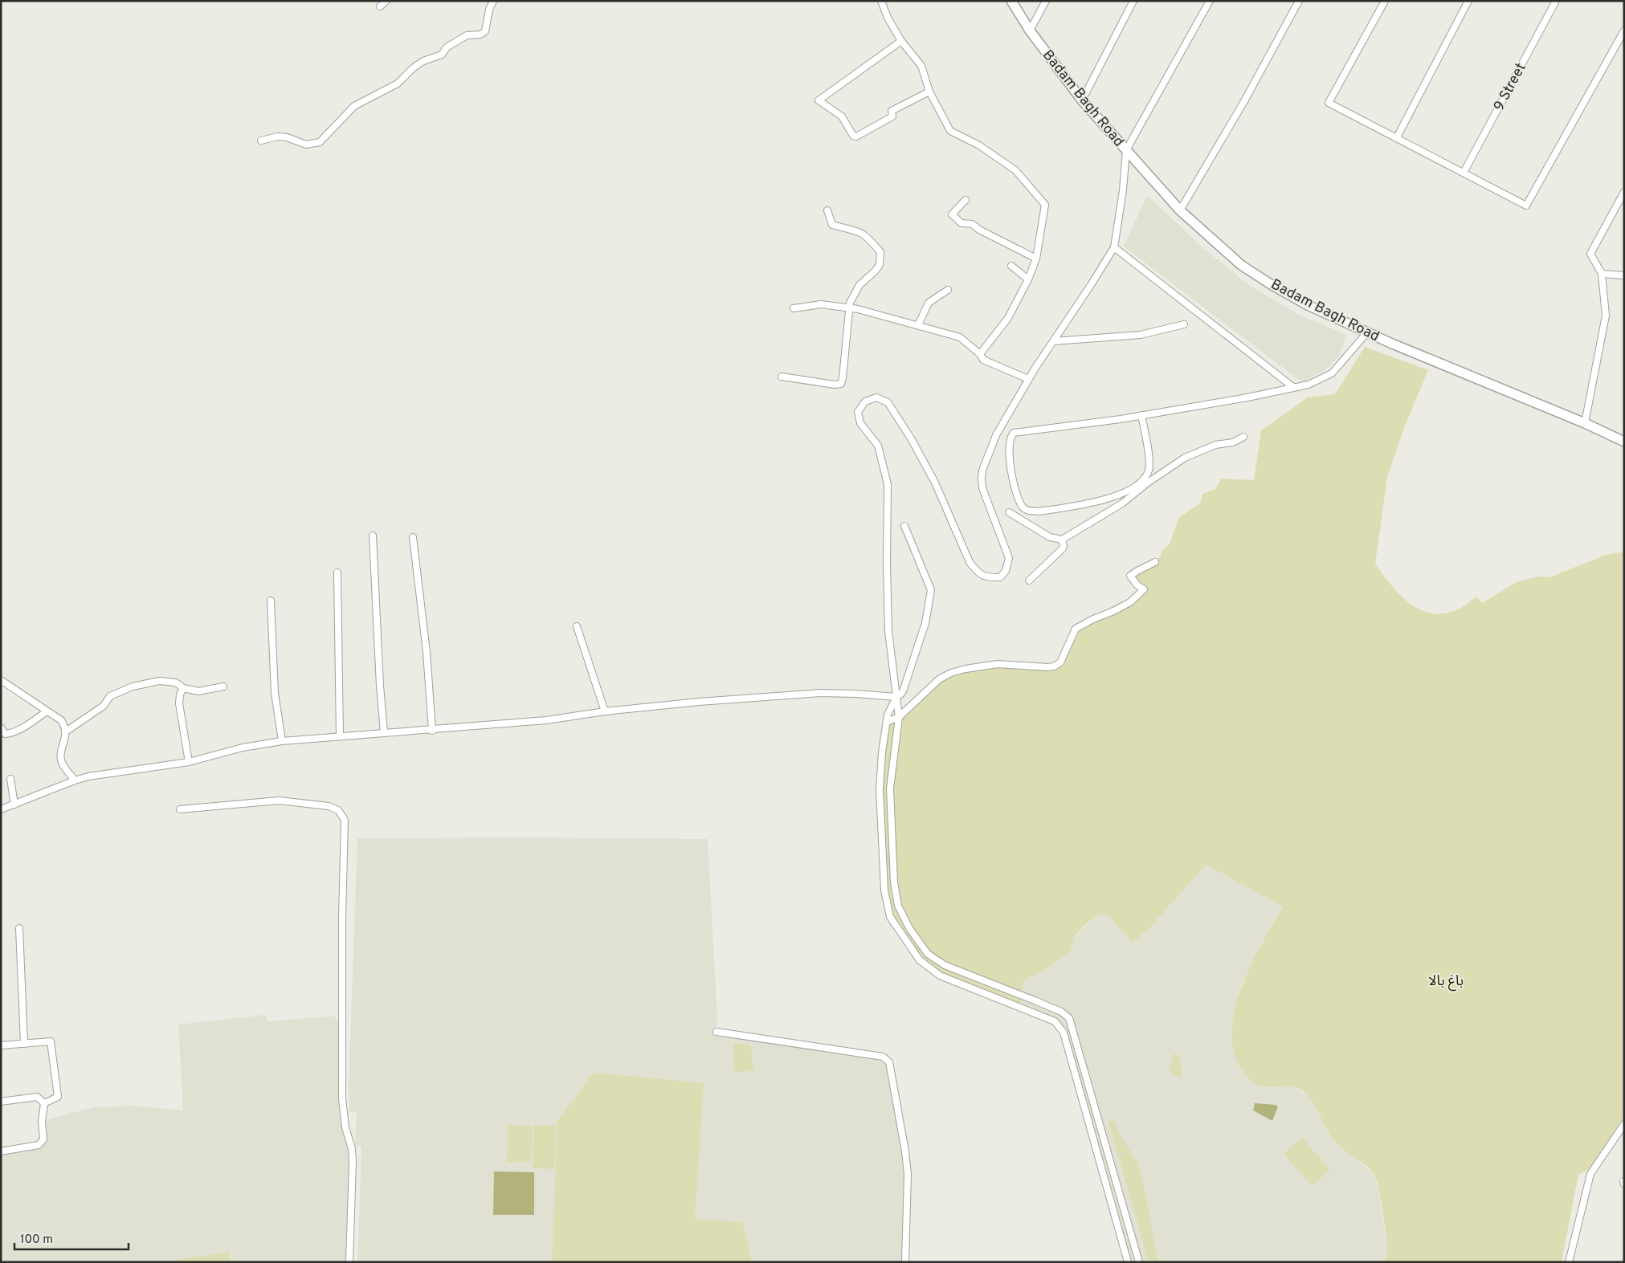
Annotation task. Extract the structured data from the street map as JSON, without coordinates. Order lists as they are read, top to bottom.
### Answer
{
  "streets": {
    "main road": ["Badam Bagh Road"],
    "street": ["9 Street"]
  },
  "parks": ["باغ بالا"],
  "scale_bar": "100 m"
}
